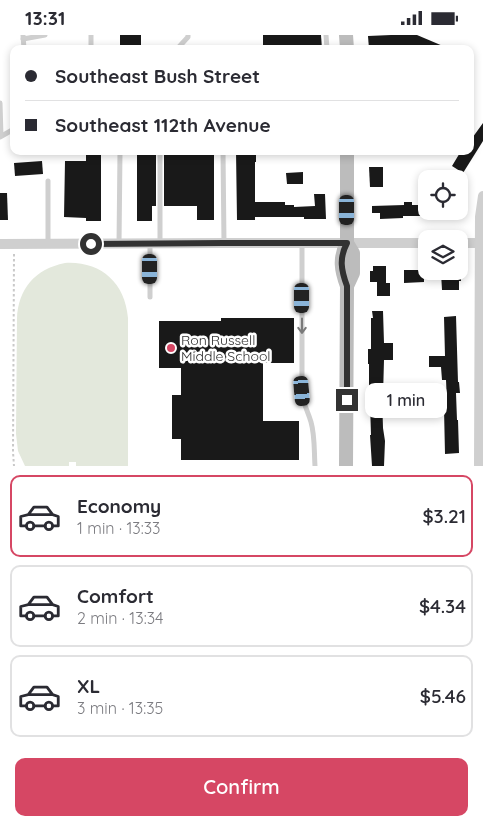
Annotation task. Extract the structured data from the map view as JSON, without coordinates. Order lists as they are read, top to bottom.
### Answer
{
  "places": ["Ron Russell Middle School"],
  "page": {
    "status": "13:31",
    "banner": ["Southeast Bush Street", "Southeast 112th Avenue"],
    "bubble": "1 min",
    "list": [
      {
        "name": "Economy",
        "note": "1 min · 13:33",
        "value": "$3.21"
      },
      {
        "name": "Comfort",
        "note": "2 min · 13:34",
        "value": "$4.34"
      },
      {
        "name": "XL",
        "note": "3 min · 13:35",
        "value": "$5.46"
      }
    ],
    "buttons": "Confirm"
  }
}
